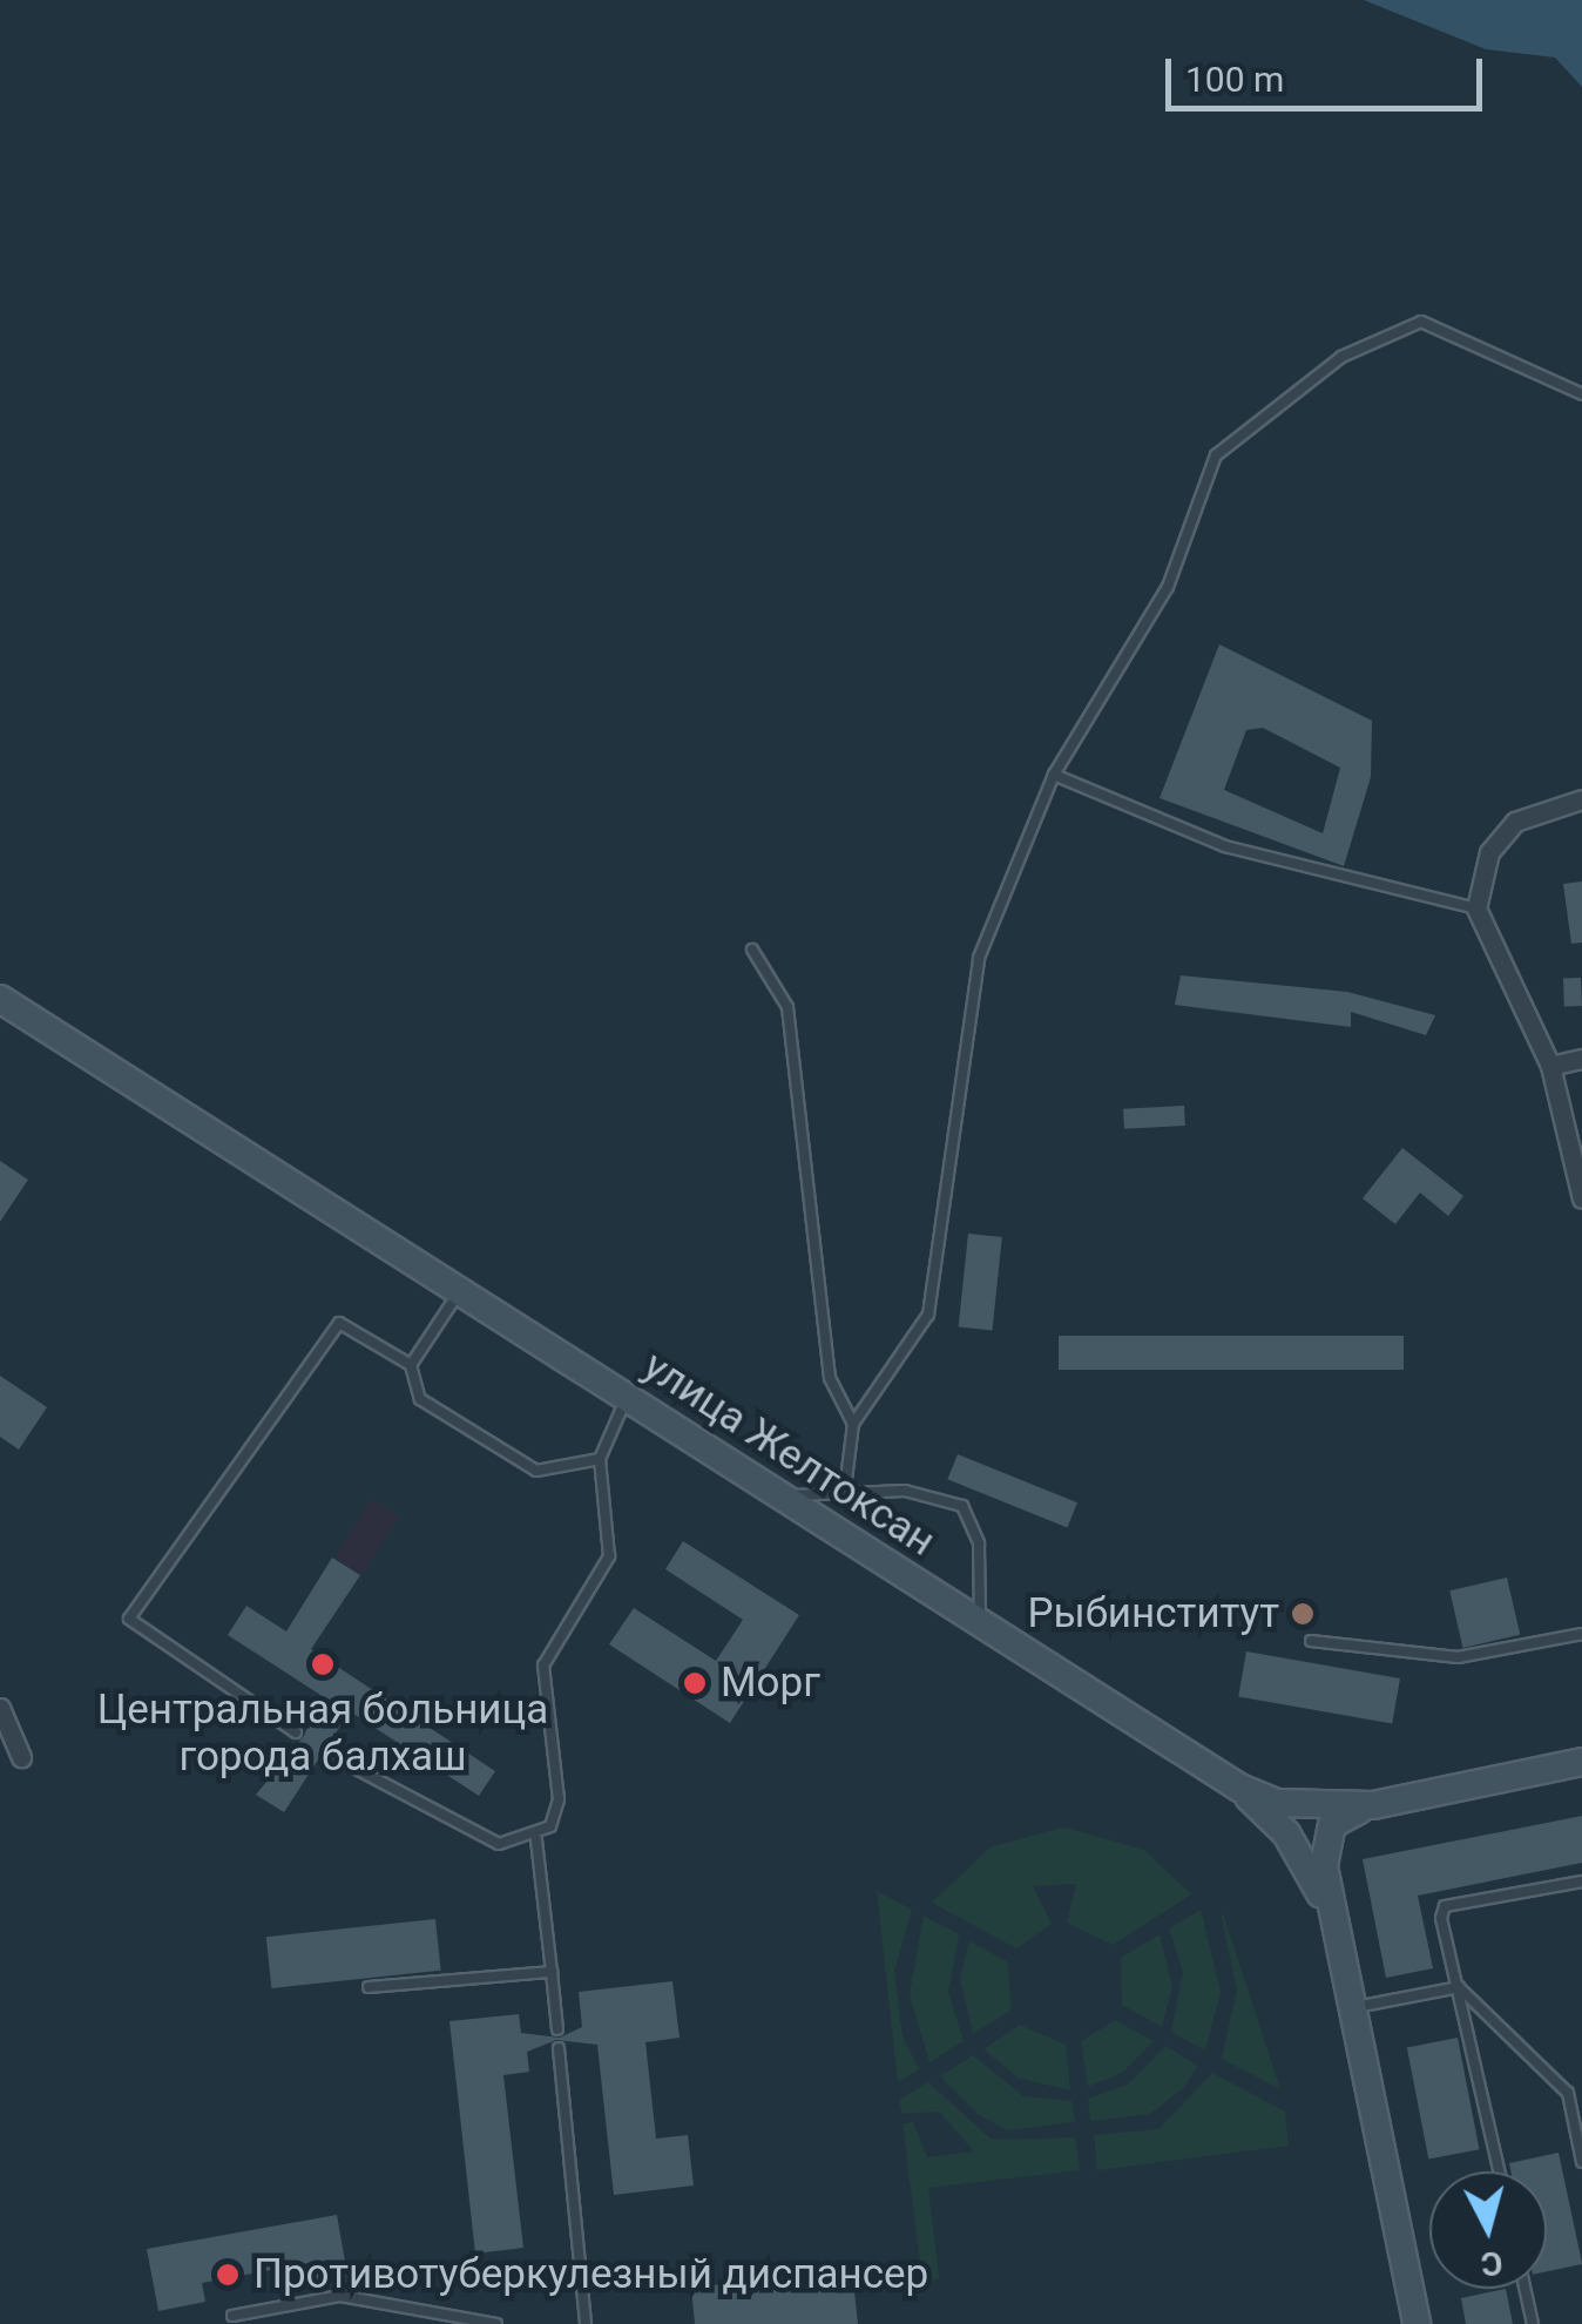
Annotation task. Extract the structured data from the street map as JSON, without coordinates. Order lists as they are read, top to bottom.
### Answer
{
  "streets": {
    "main road": ["улица Желтоксан"]
  },
  "places": [
    "Рыбинститут",
    "Центральная больница города балхаш",
    "Морг",
    "Противотуберкулезный диспансер"
  ],
  "scale_bar": "100 m",
  "north": "bottom"
}
